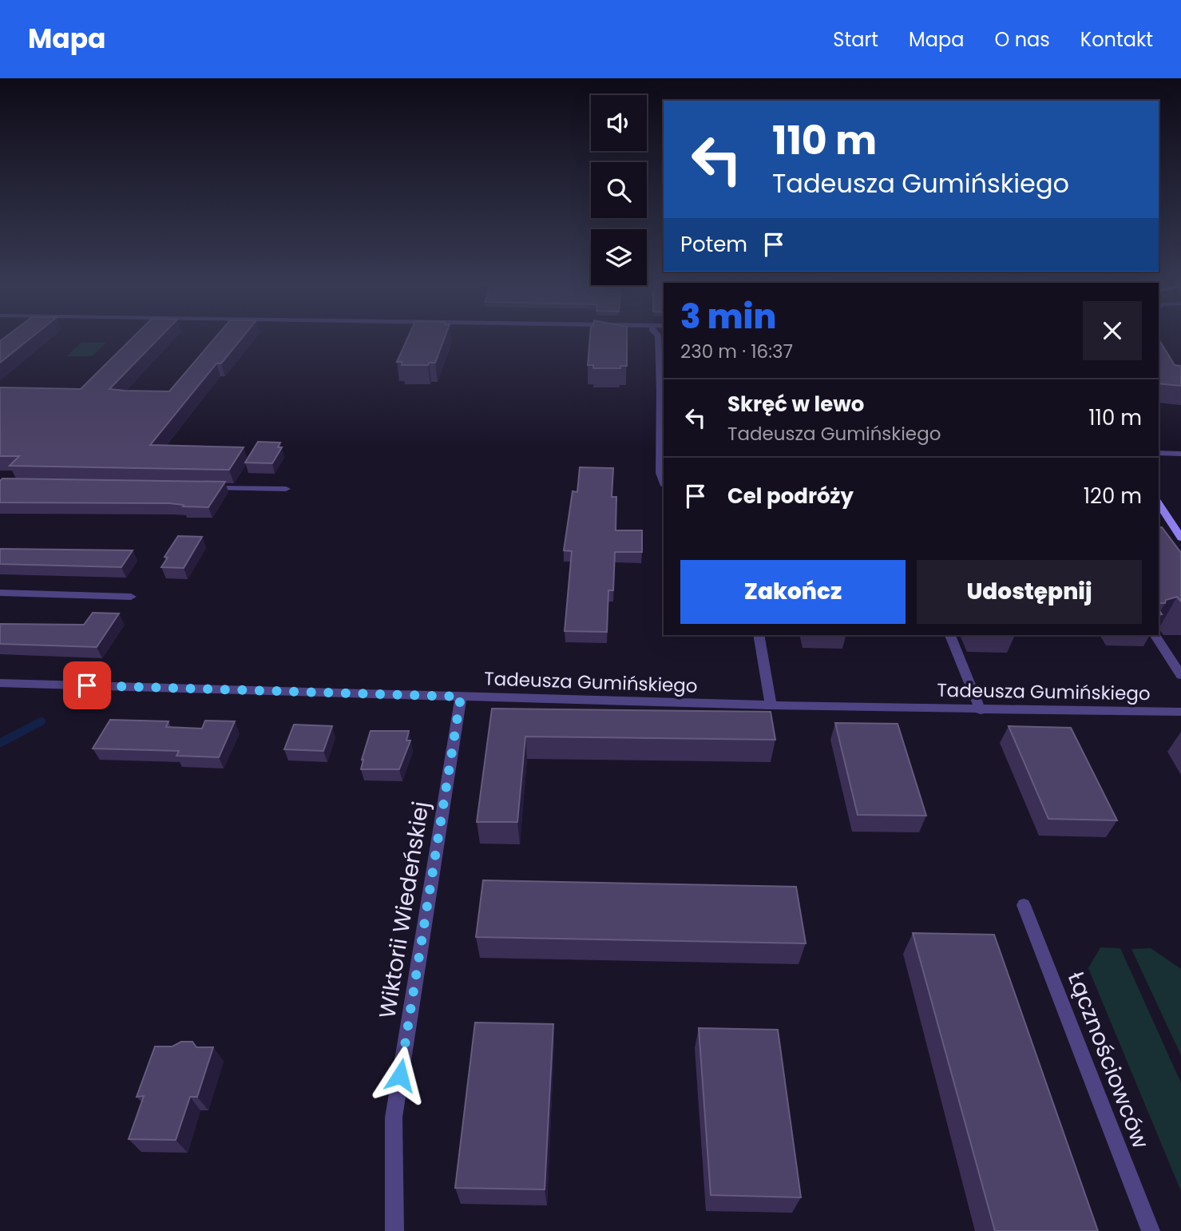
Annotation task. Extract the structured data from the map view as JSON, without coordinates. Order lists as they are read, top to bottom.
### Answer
{
  "streets": {
    "street": ["Tadeusza Gumińskiego", "Wiktorii Wiedeńskiej", "Łącznościowców"]
  },
  "crossings": [
    ["Tadeusza Gumińskiego", "Wiktorii Wiedeńskiej"]
  ],
  "page": {
    "header": "Mapa",
    "nav": [
      "Start",
      "Mapa",
      "O nas",
      "Kontakt"
    ],
    "turn": ["110 m", "Tadeusza Gumińskiego"],
    "then": "Potem",
    "heading": ["3 min", "230 m · 16:37"],
    "list": [
      {
        "name": "Skręć w lewo",
        "note": "Tadeusza Gumińskiego",
        "value": "110 m"
      },
      {
        "name": "Cel podróży",
        "value": "120 m"
      }
    ],
    "buttons": ["Zakończ", "Udostępnij"]
  }
}
